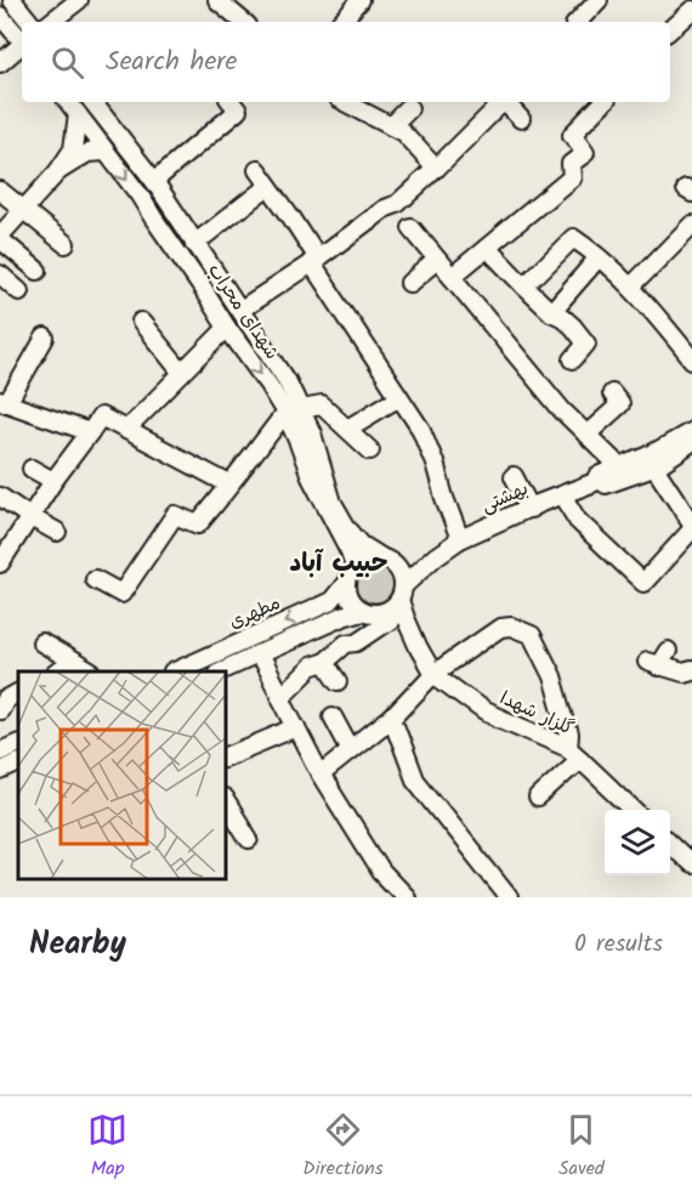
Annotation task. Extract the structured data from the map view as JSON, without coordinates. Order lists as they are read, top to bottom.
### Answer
{
  "streets": {
    "street": [
      "شهدای محراب",
      "بهشتی",
      "مطهری",
      "گلزار شهدا"
    ]
  },
  "crossings": [
    ["شهدای محراب", "مطهری"]
  ],
  "districts": ["حبیب آباد"],
  "page": {
    "search": "Search here",
    "heading": ["Nearby", "0 results"],
    "nav": ["Map", "Directions", "Saved"]
  }
}
